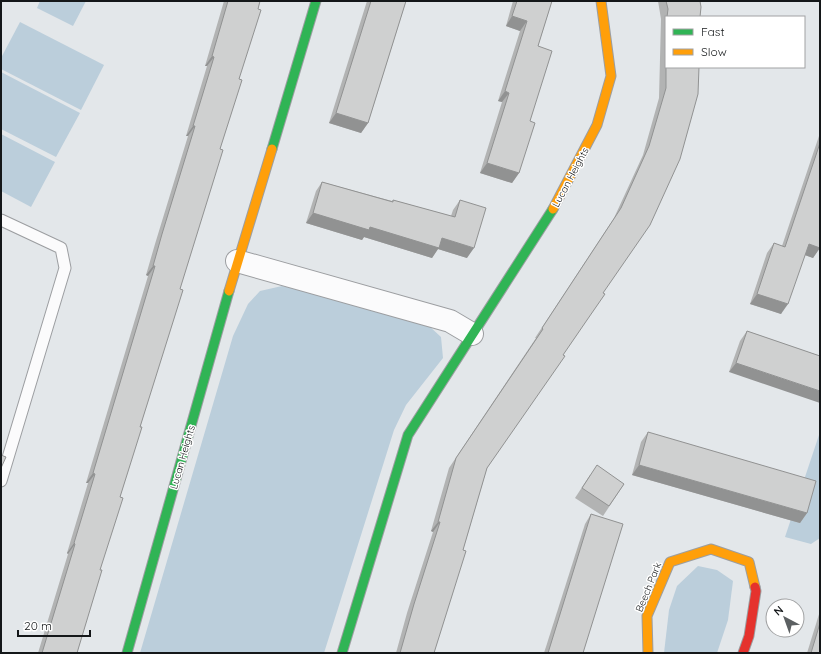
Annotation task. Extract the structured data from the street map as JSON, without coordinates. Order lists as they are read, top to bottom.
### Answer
{
  "streets": {
    "street": ["Lucan Heights", "Beech Park"]
  },
  "legend": ["Fast", "Slow"],
  "scale_bar": "20 m",
  "north": "top left"
}
